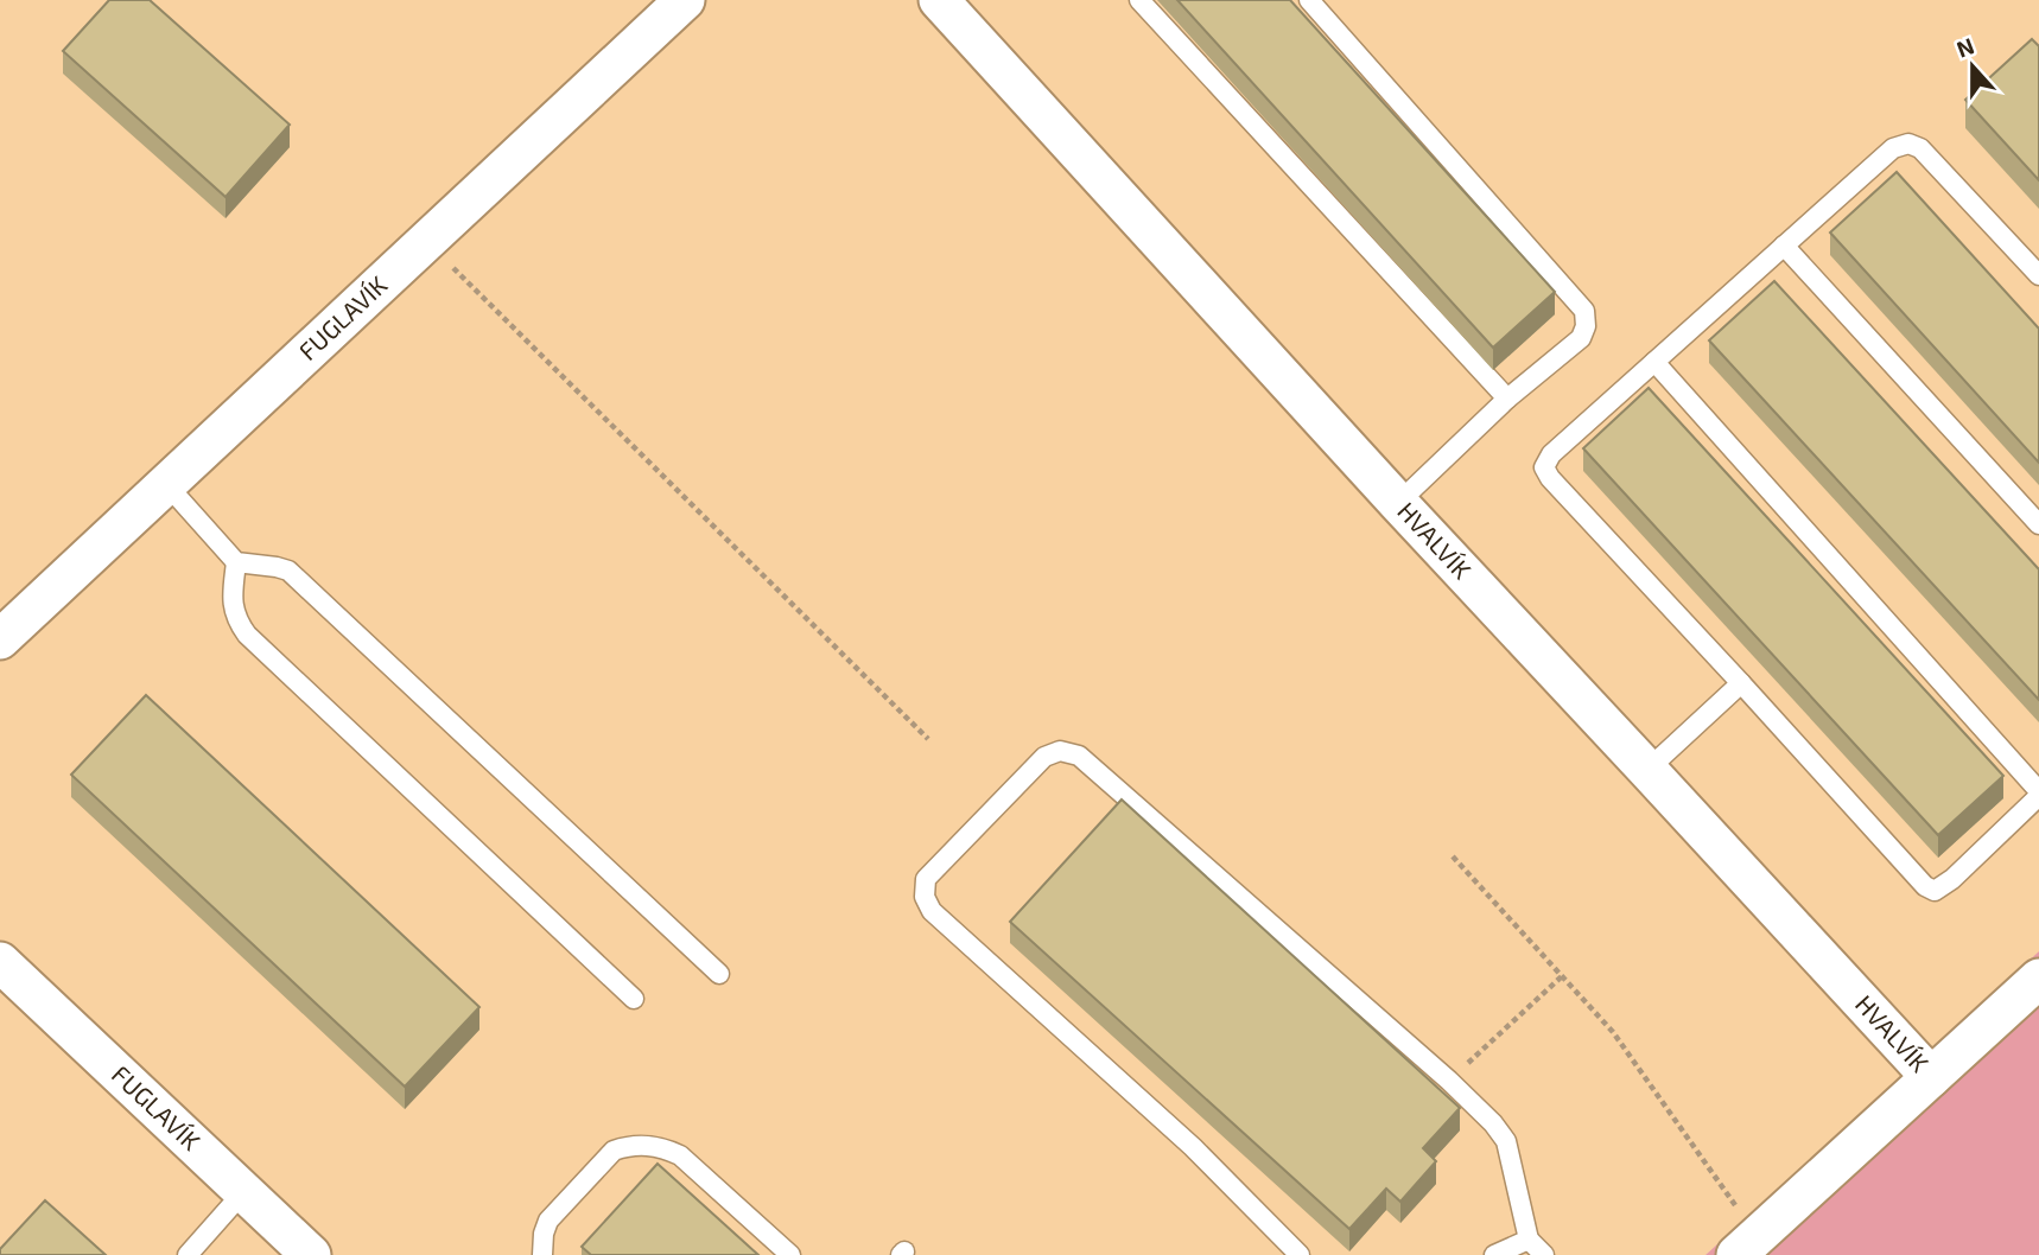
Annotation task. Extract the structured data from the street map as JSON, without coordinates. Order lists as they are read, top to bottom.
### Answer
{
  "streets": {
    "street": ["FUGLAVÍK", "HVALVÍK"]
  },
  "north": "top"
}
